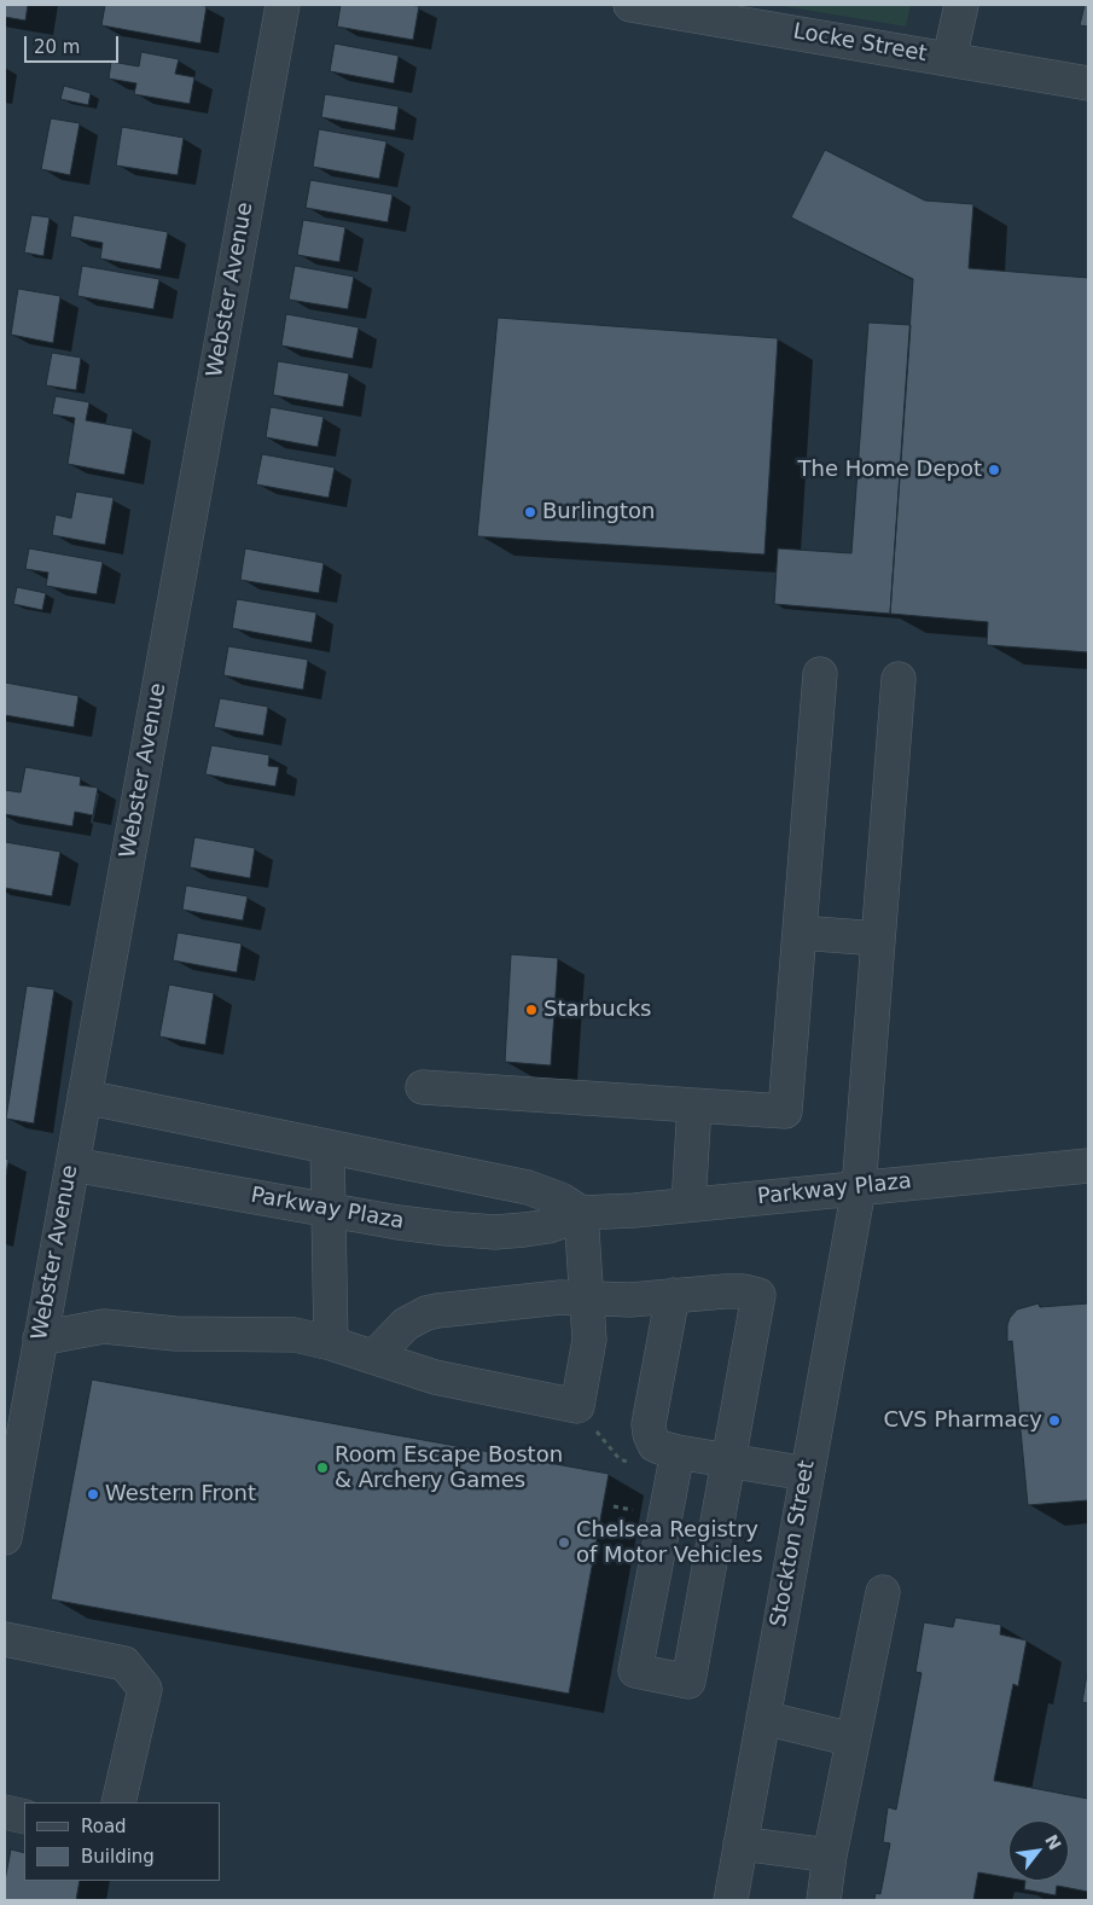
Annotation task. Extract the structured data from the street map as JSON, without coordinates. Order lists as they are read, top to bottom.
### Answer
{
  "streets": {
    "street": [
      "Locke Street",
      "Webster Avenue",
      "Parkway Plaza",
      "Stockton Street"
    ]
  },
  "crossings": [
    ["Webster Avenue", "Parkway Plaza"],
    ["Parkway Plaza", "Stockton Street"]
  ],
  "places": [
    "The Home Depot",
    "Burlington",
    "Starbucks",
    "CVS Pharmacy",
    "Room Escape Boston & Archery Games",
    "Western Front",
    "Chelsea Registry of Motor Vehicles"
  ],
  "legend": ["Road", "Building"],
  "scale_bar": "20 m",
  "north": "top right"
}
